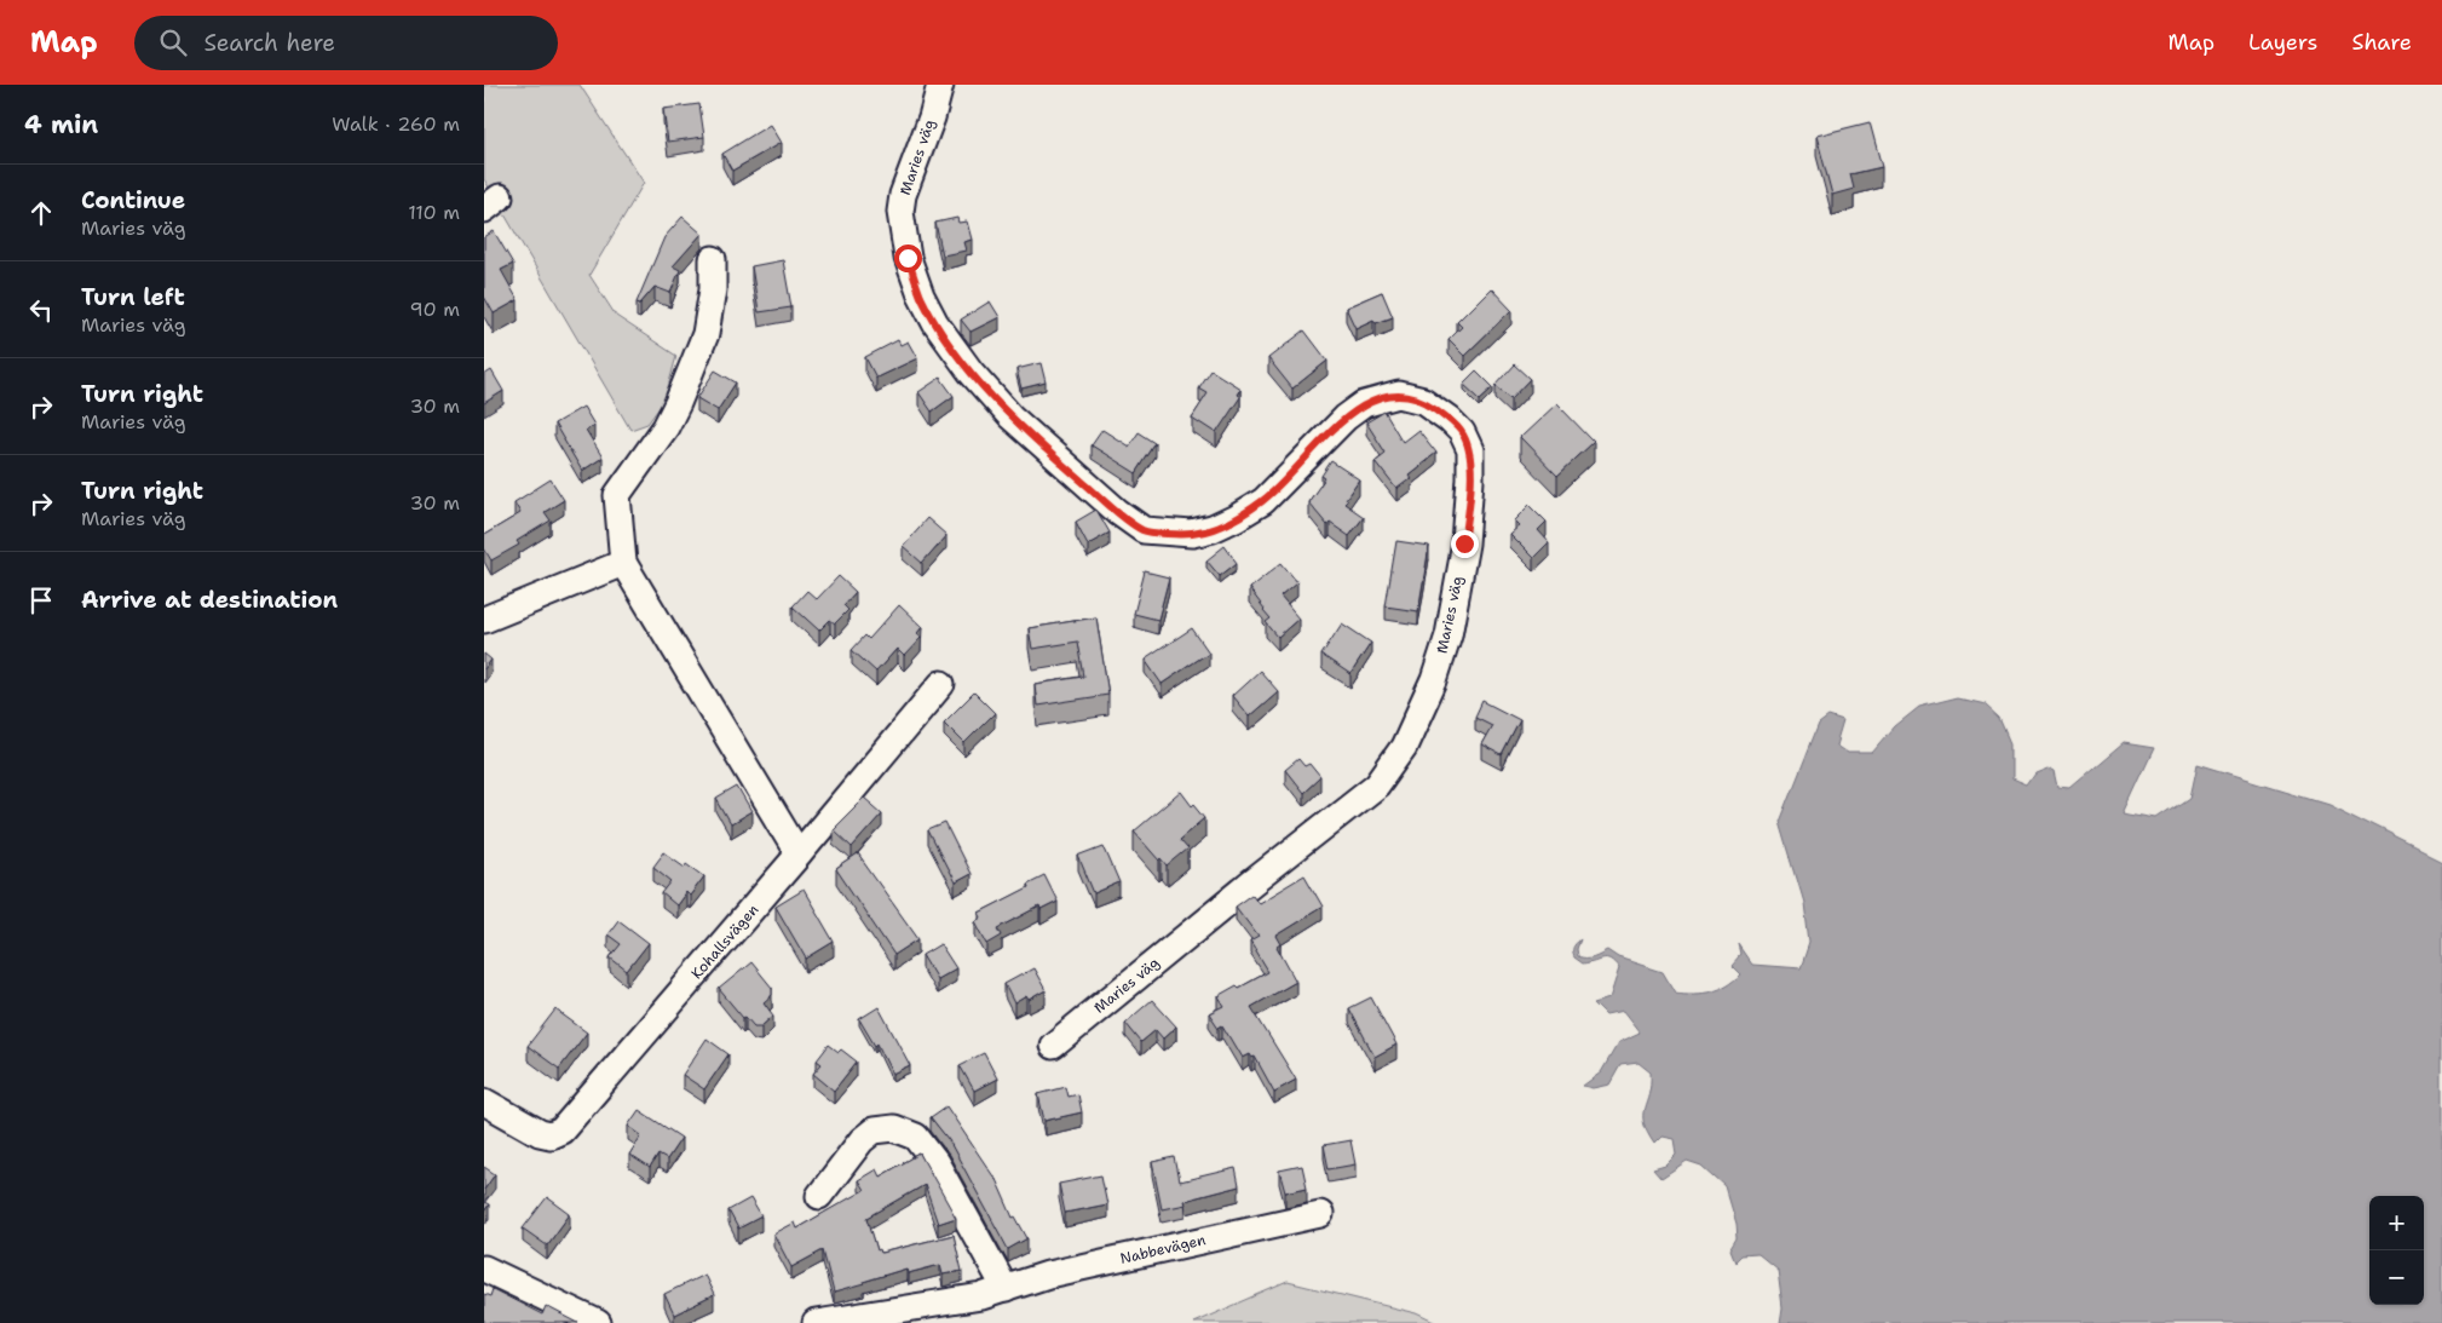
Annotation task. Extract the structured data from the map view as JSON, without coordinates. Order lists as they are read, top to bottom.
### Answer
{
  "streets": {
    "street": ["Maries väg", "Kohallsvägen", "Nabbevägen"]
  },
  "page": {
    "header": "Map",
    "search": "Search here",
    "nav": ["Map", "Layers", "Share"],
    "heading": ["4 min", "Walk · 260 m"],
    "list": [
      ["Continue", "Maries väg", "110 m"],
      ["Turn left", "Maries väg", "90 m"],
      ["Turn right", "Maries väg", "30 m"],
      ["Turn right", "Maries väg", "30 m"],
      "Arrive at destination"
    ],
    "map_buttons": ["+", "−"]
  }
}
